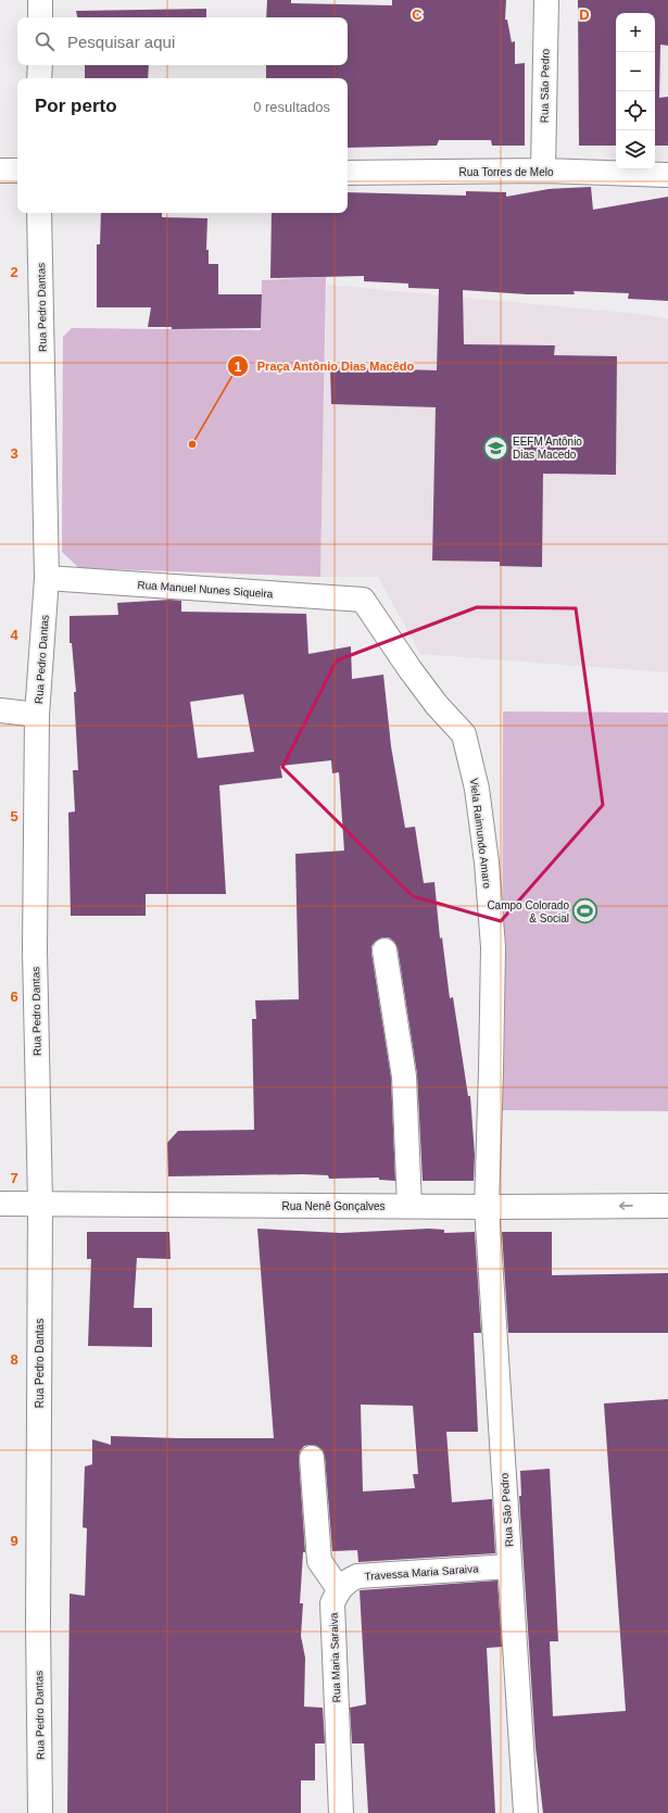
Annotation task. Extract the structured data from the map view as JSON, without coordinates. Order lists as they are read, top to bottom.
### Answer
{
  "streets": {
    "main road": [
      "Rua São Pedro",
      "Rua Torres de Melo",
      "Rua Pedro Dantas",
      "Rua Manuel Nunes Siqueira",
      "Viela Raimundo Amaro",
      "Rua Nenê Gonçalves",
      "Travessa Maria Saraiva",
      "Rua Maria Saraiva"
    ]
  },
  "crossings": [
    ["Rua São Pedro", "Rua Torres de Melo"],
    ["Rua São Pedro", "Viela Raimundo Amaro"],
    ["Rua São Pedro", "Rua Nenê Gonçalves"],
    ["Rua São Pedro", "Travessa Maria Saraiva"],
    ["Rua Pedro Dantas", "Rua Manuel Nunes Siqueira"],
    ["Rua Pedro Dantas", "Rua Nenê Gonçalves"],
    ["Rua Manuel Nunes Siqueira", "Viela Raimundo Amaro"],
    ["Viela Raimundo Amaro", "Rua Nenê Gonçalves"],
    ["Travessa Maria Saraiva", "Rua Maria Saraiva"]
  ],
  "places": {
    "other": ["Praça Antônio Dias Macêdo"],
    "school or university": ["EEFM Antônio Dias Macedo"],
    "sports": ["Campo Colorado & Social"]
  },
  "page": {
    "map_buttons": ["+", "−"],
    "search": "Pesquisar aqui",
    "heading": ["Por perto", "0 resultados"]
  },
  "grid": {
    "columns": ["C", "D"],
    "rows": [
      "2",
      "3",
      "4",
      "5",
      "6",
      "7",
      "8",
      "9"
    ]
  }
}
